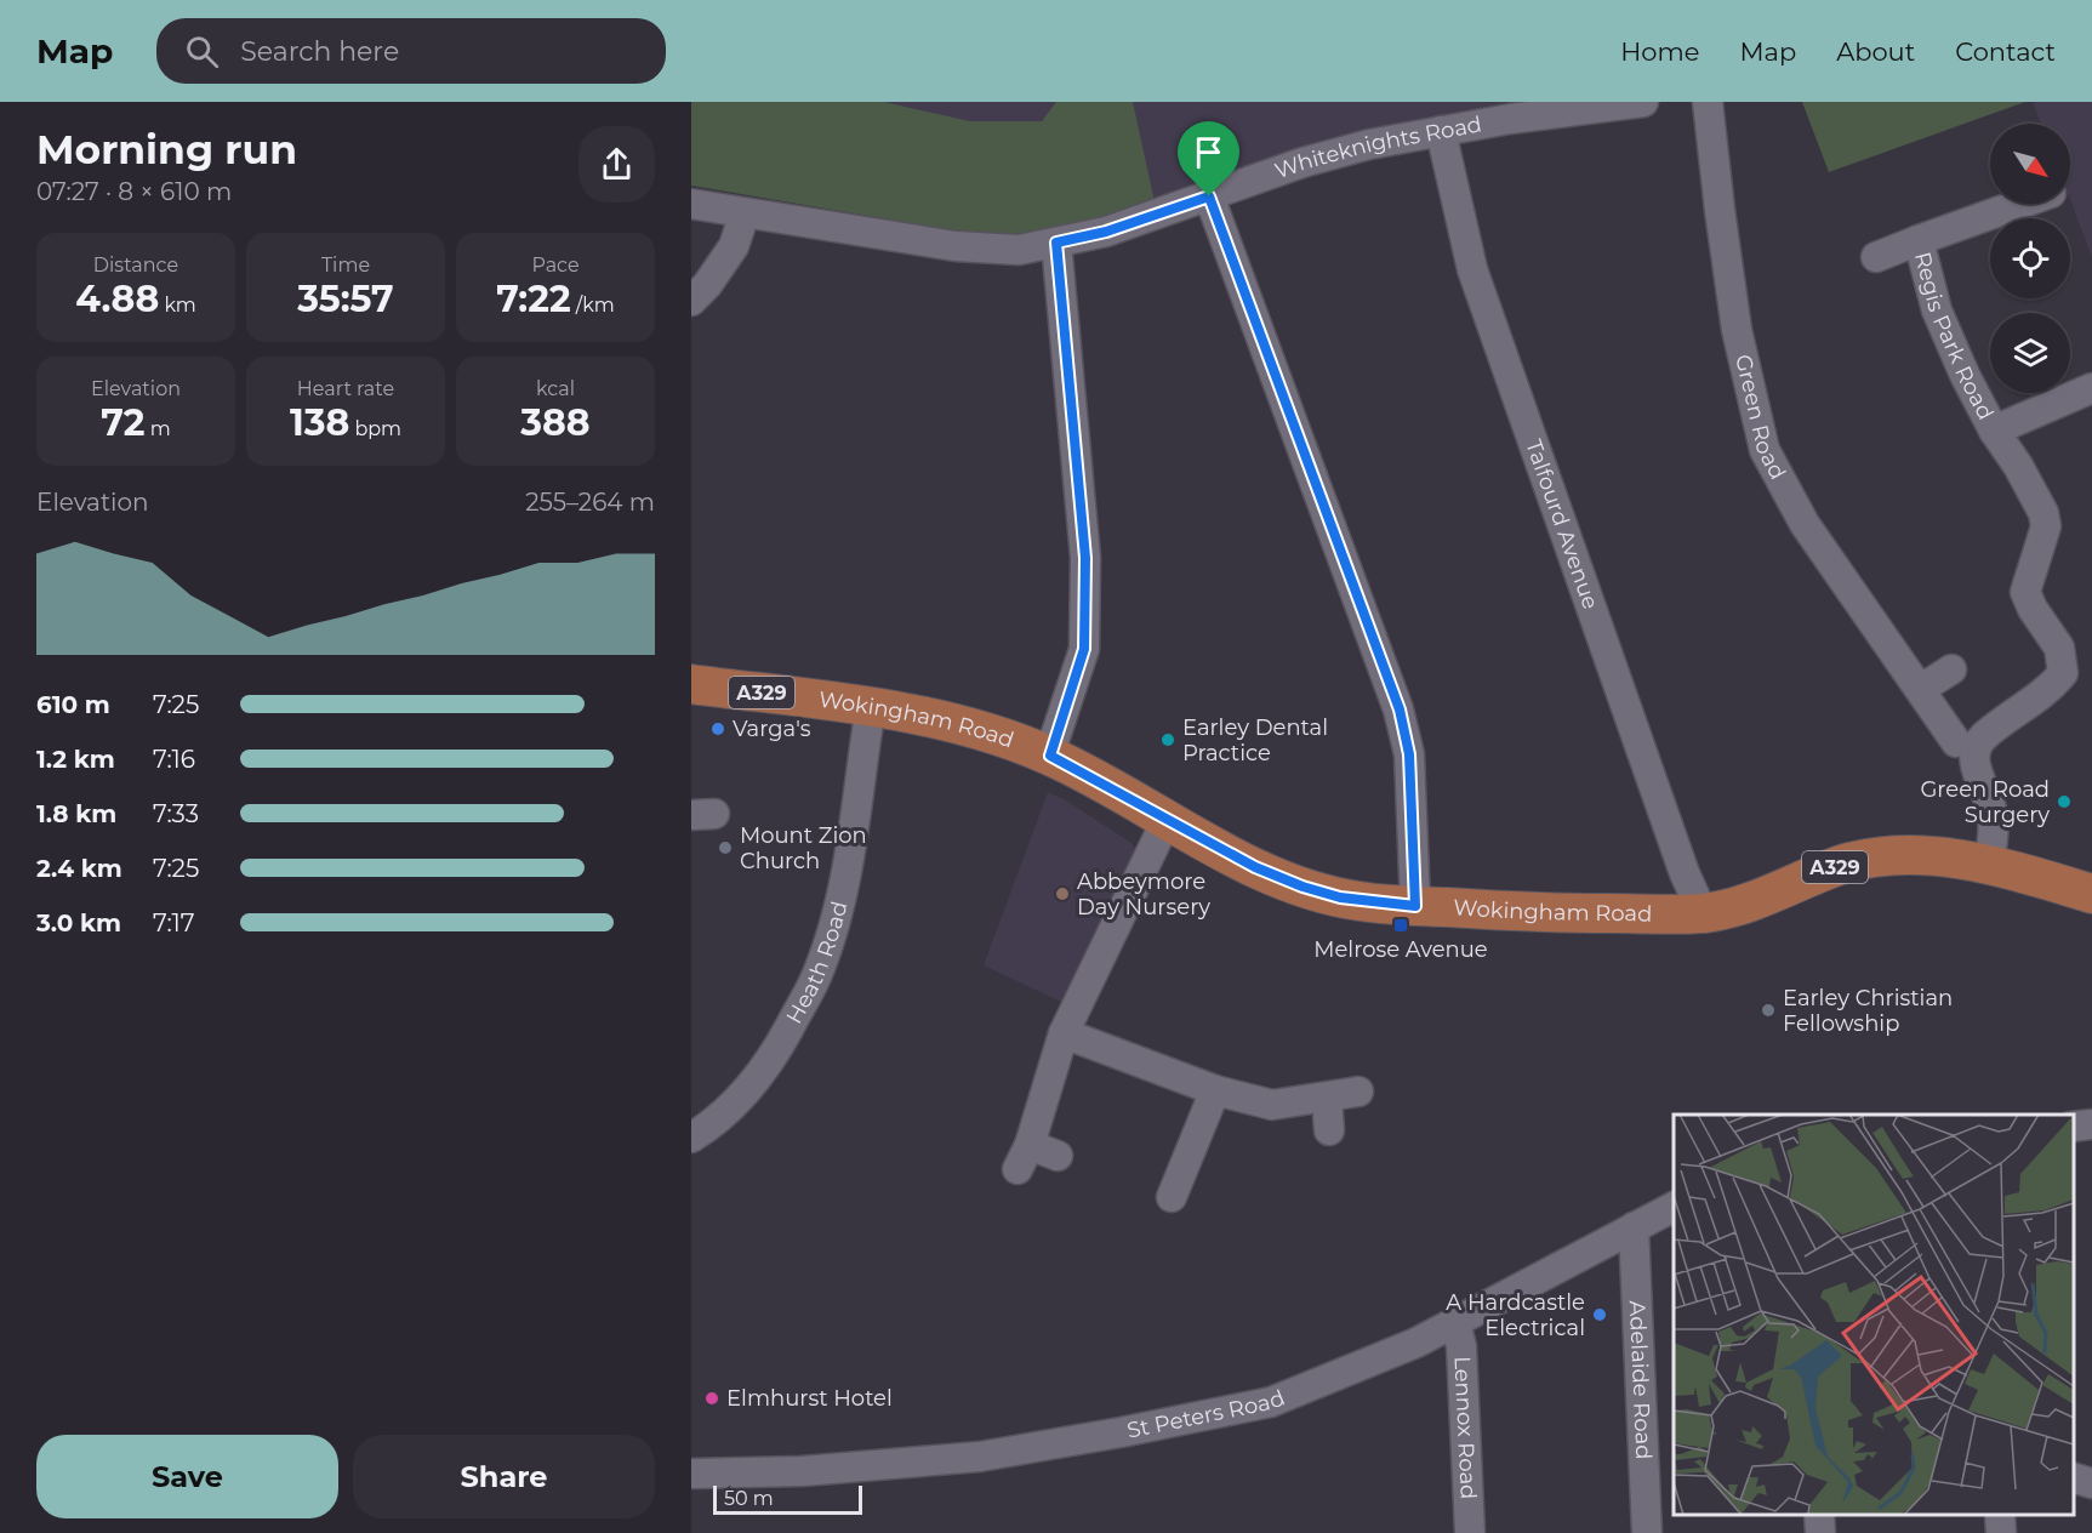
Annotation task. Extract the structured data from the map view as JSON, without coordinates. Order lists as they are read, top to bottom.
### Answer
{
  "streets": {
    "main road": ["A329", "Wokingham Road"],
    "street": [
      "Whiteknights Road",
      "Regis Park Road",
      "Green Road",
      "Talfourd Avenue",
      "Heath Road",
      "Adelaide Road",
      "St Peters Road",
      "Lennox Road"
    ]
  },
  "crossings": [
    ["Whiteknights Road", "Talfourd Avenue"],
    ["Regis Park Road", "Wokingham Road"],
    ["Talfourd Avenue", "Wokingham Road"],
    ["Wokingham Road", "Heath Road"],
    ["Adelaide Road", "St Peters Road"],
    ["St Peters Road", "Lennox Road"]
  ],
  "places": {
    "other": [
      "Varga's",
      "Earley Dental Practice",
      "Green Road Surgery",
      "Mount Zion Church",
      "Abbeymore Day Nursery",
      "Earley Christian Fellowship",
      "A Hardcastle Electrical",
      "Elmhurst Hotel"
    ],
    "transit": ["Melrose Avenue"]
  },
  "scale_bar": "50 m",
  "north": "bottom right",
  "page": {
    "header": "Map",
    "search": "Search here",
    "nav": [
      "Home",
      "Map",
      "About",
      "Contact"
    ],
    "heading": ["Morning run", "07:27 · 8 × 610 m"],
    "stats": [
      ["Distance", "4.88 km"],
      ["Time", "35:57"],
      ["Pace", "7:22 /km"],
      ["Elevation", "72 m"],
      ["Heart rate", "138 bpm"],
      ["kcal", "388"]
    ],
    "chart": ["Elevation", "255–264 m"],
    "list": [
      {
        "name": "610 m",
        "note": "7:25"
      },
      {
        "name": "1.2 km",
        "note": "7:16"
      },
      {
        "name": "1.8 km",
        "note": "7:33"
      },
      {
        "name": "2.4 km",
        "note": "7:25"
      },
      {
        "name": "3.0 km",
        "note": "7:17"
      }
    ],
    "buttons": ["Save", "Share"],
    "scale": "50 m"
  }
}
